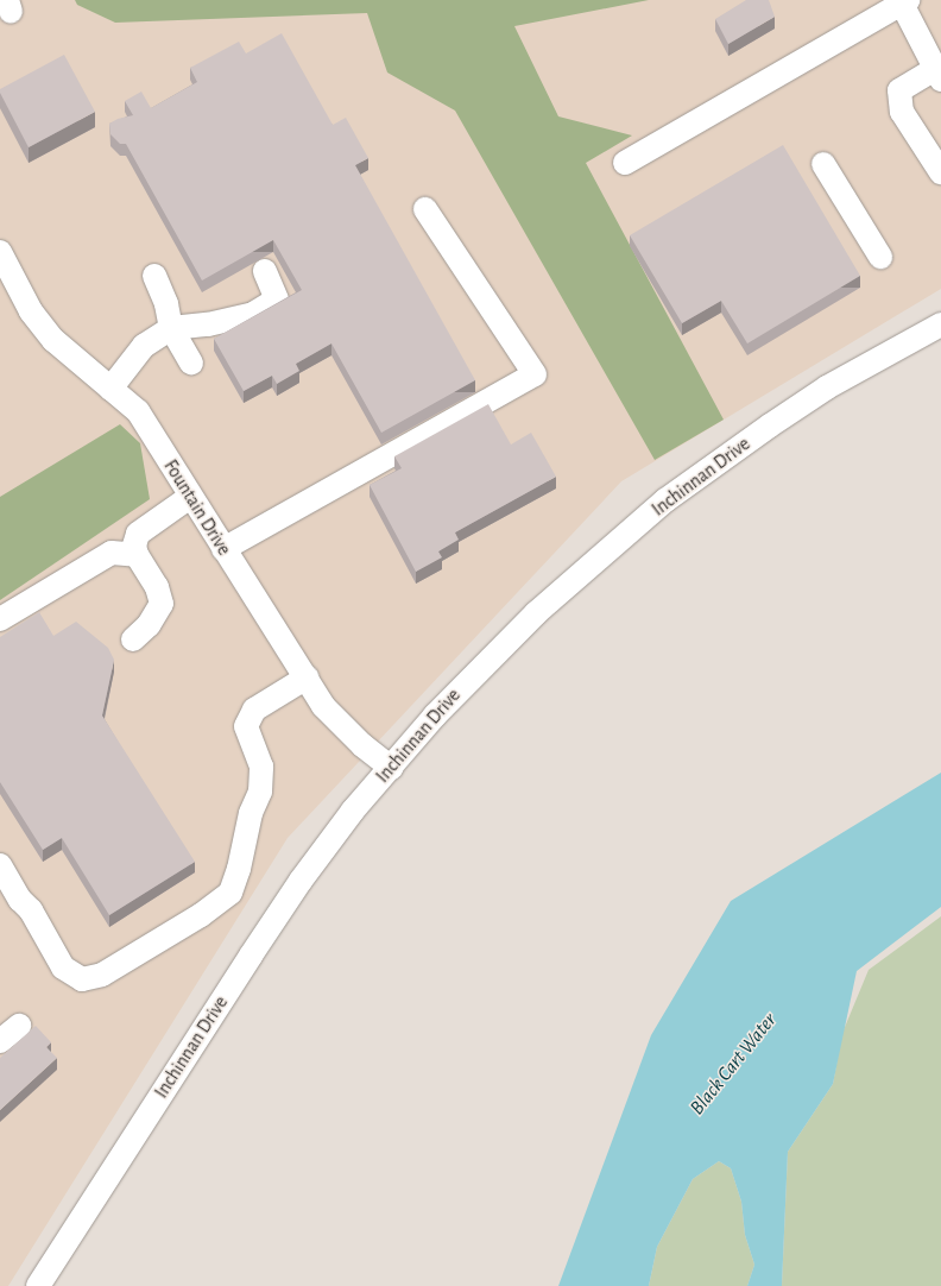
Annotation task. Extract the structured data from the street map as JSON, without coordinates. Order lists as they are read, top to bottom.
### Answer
{
  "streets": {
    "street": ["Inchinnan Drive", "Fountain Drive"]
  },
  "crossings": [
    ["Inchinnan Drive", "Fountain Drive"]
  ],
  "water": ["Black Cart Water"]
}
